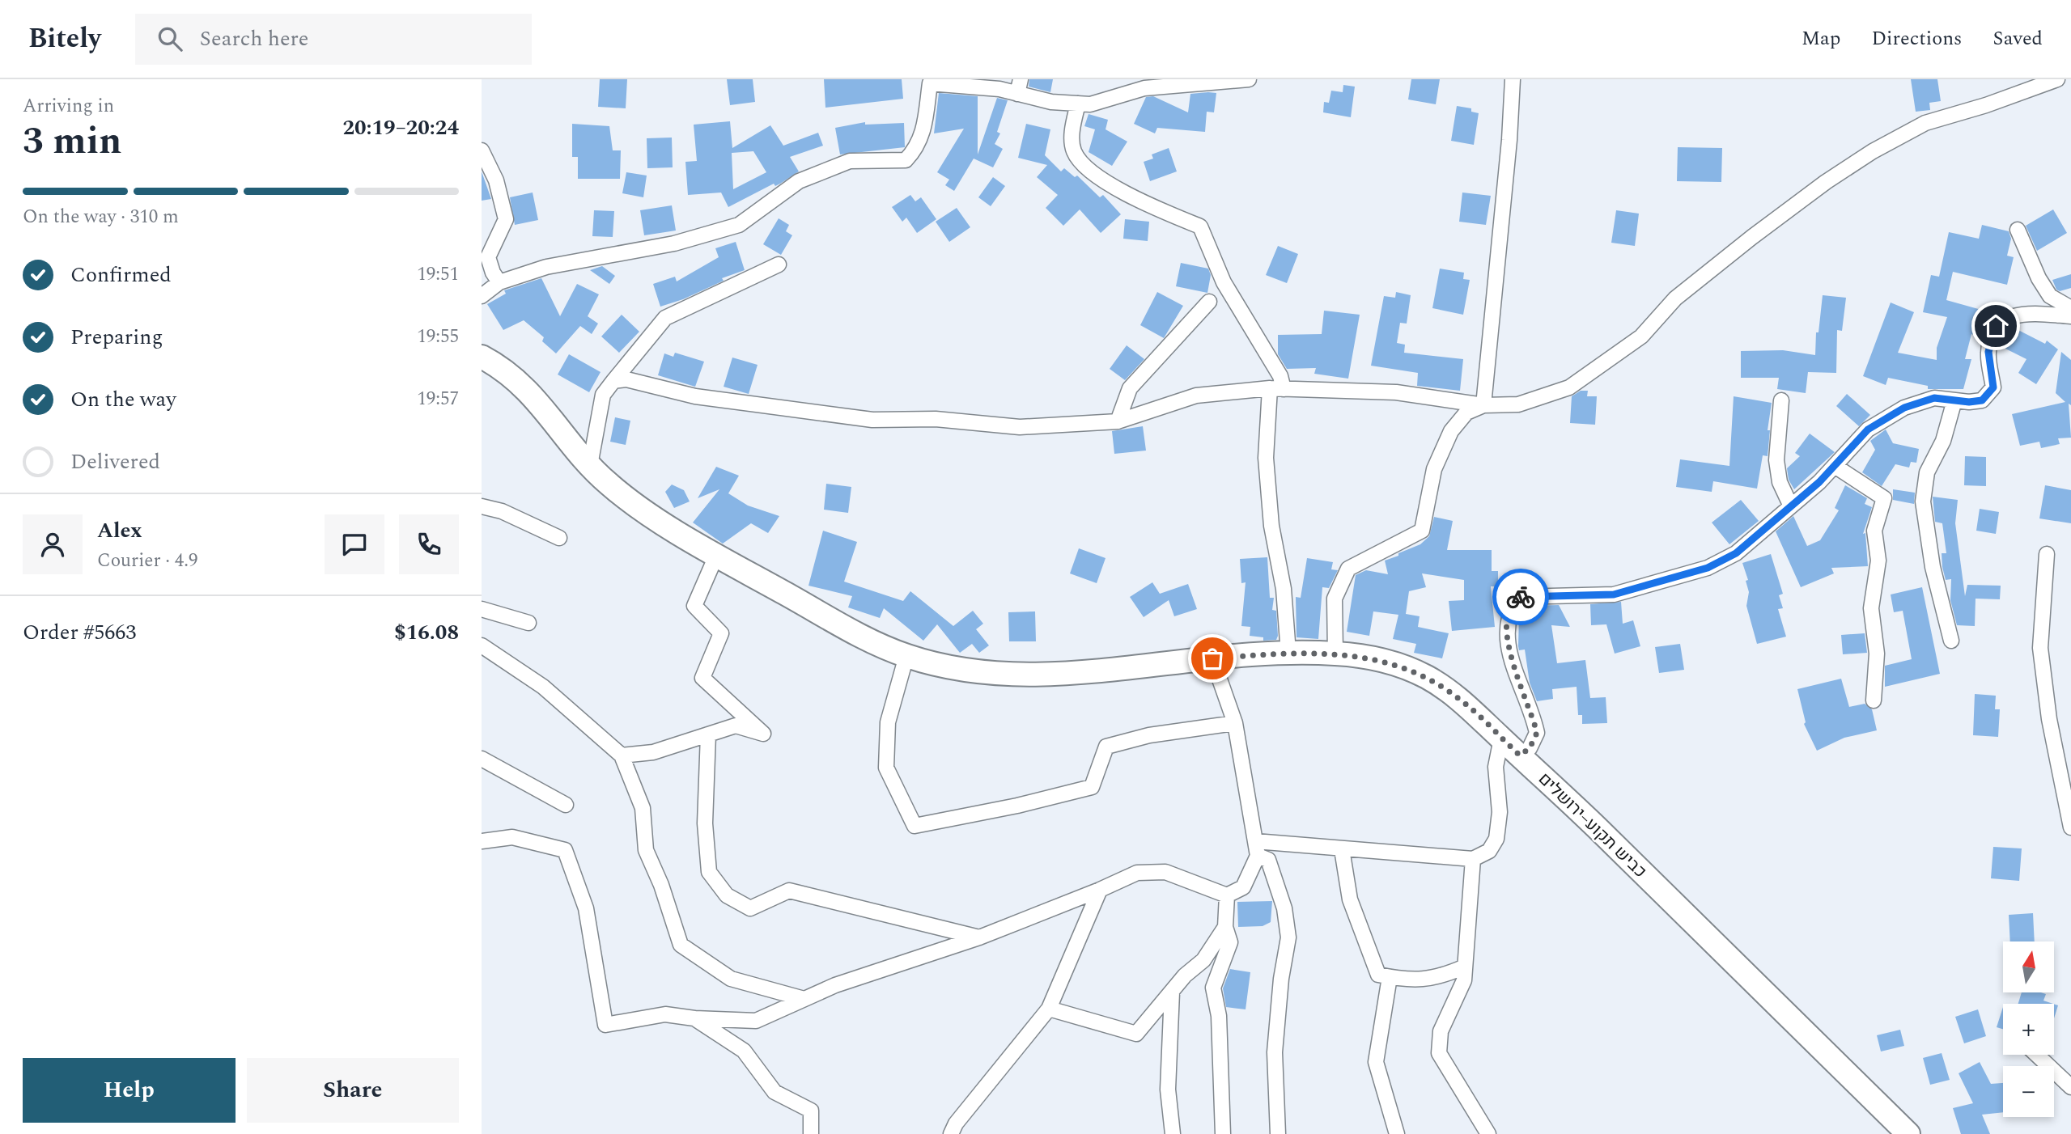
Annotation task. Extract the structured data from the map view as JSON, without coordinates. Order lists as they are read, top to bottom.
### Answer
{
  "streets": {
    "main road": ["כביש תקוע–ירושלים"]
  },
  "north": "top",
  "page": {
    "header": "Bitely",
    "search": "Search here",
    "nav": ["Map", "Directions", "Saved"],
    "heading": ["3 min", "Arriving in", "20:19–20:24"],
    "panel": [
      "Alex",
      "Courier · 4.9",
      "Order #5663",
      "$16.08"
    ],
    "bar": "On the way · 310 m",
    "list": [
      ["Confirmed", "19:51"],
      ["Preparing", "19:55"],
      ["On the way", "19:57"],
      "Delivered"
    ],
    "map_buttons": ["+", "−"],
    "buttons": ["Help", "Share"]
  }
}
